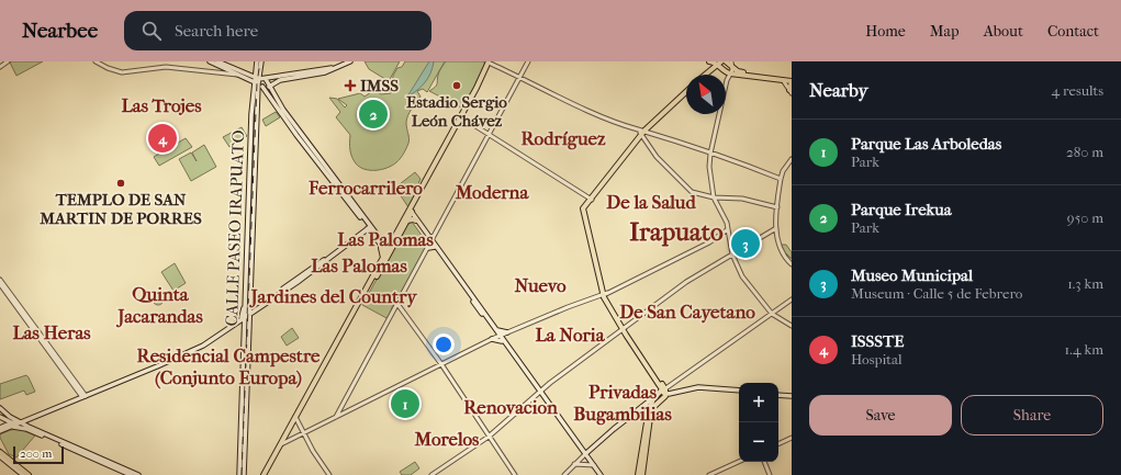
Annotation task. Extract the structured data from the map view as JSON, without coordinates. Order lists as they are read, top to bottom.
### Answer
{
  "streets": {
    "main road": ["CALLE PASEO IRAPUATO"]
  },
  "districts": [
    "Las Trojes",
    "Rodríguez",
    "Ferrocarrilero",
    "Moderna",
    "De la Salud",
    "Irapuato",
    "Las Palomas",
    "Las Palomas",
    "Nuevo",
    "Quinta Jacarandas",
    "Jardines del Country",
    "De San Cayetano",
    "Las Heras",
    "La Noria",
    "Residencial Campestre (Conjunto Europa)",
    "Privadas Bugambilias",
    "Renovacion",
    "Morelos"
  ],
  "places": {
    "health": ["IMSS"],
    "other": ["Estadio Sergio León Chávez", "TEMPLO DE SAN MARTIN DE PORRES"]
  },
  "scale_bar": "200 m",
  "north": "top left",
  "page": {
    "header": "Nearbee",
    "search": "Search here",
    "nav": [
      "Home",
      "Map",
      "About",
      "Contact"
    ],
    "heading": ["Nearby", "4 results"],
    "pins": [
      "2",
      "4",
      "3",
      "1"
    ],
    "list": [
      {
        "mark": "1",
        "name": "Parque Las Arboledas",
        "note": "Park",
        "value": "280 m"
      },
      {
        "mark": "2",
        "name": "Parque Irekua",
        "note": "Park",
        "value": "950 m"
      },
      {
        "mark": "3",
        "name": "Museo Municipal",
        "note": "Museum · Calle 5 de Febrero",
        "value": "1.3 km"
      },
      {
        "mark": "4",
        "name": "ISSSTE",
        "note": "Hospital",
        "value": "1.4 km"
      }
    ],
    "buttons": ["Save", "Share"],
    "map_buttons": ["+", "−"],
    "scale": "200 m"
  }
}
